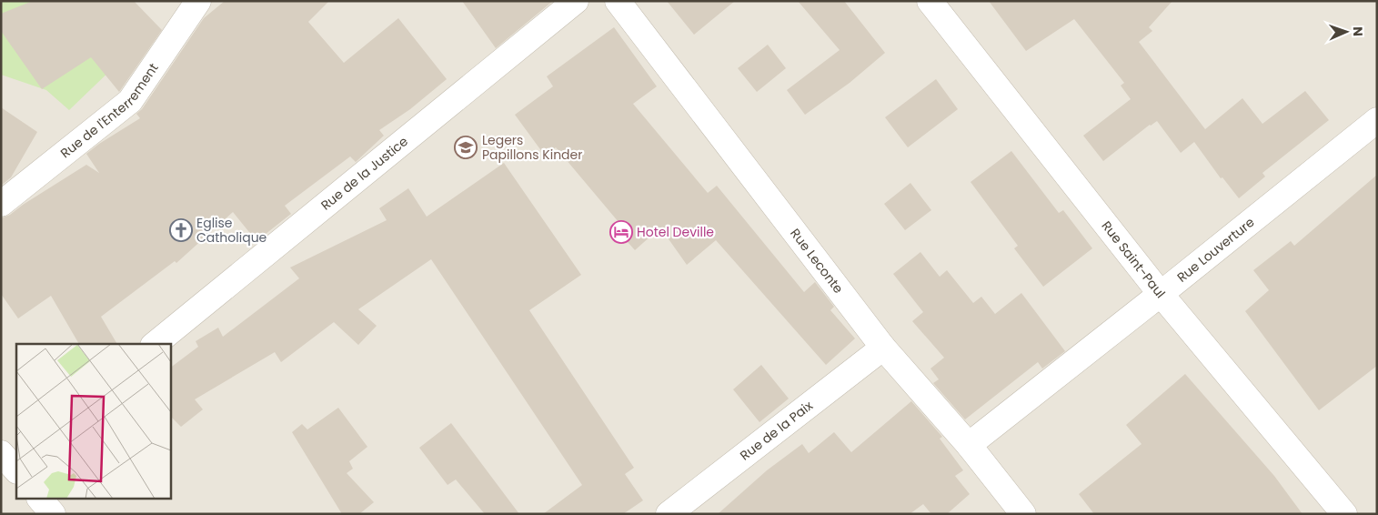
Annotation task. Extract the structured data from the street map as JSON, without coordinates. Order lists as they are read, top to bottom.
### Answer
{
  "streets": {
    "street": [
      "Rue de l'Enterrement",
      "Rue de la Justice",
      "Rue Louverture",
      "Rue Saint-Paul",
      "Rue Leconte",
      "Rue de la Paix"
    ]
  },
  "crossings": [
    ["Rue Louverture", "Rue Saint-Paul"],
    ["Rue Louverture", "Rue Leconte"],
    ["Rue Leconte", "Rue de la Paix"]
  ],
  "places": {
    "school or university": ["Legers Papillons Kinder"],
    "church": ["Eglise Catholique"],
    "hotel": ["Hotel Deville"]
  },
  "north": "right"
}
